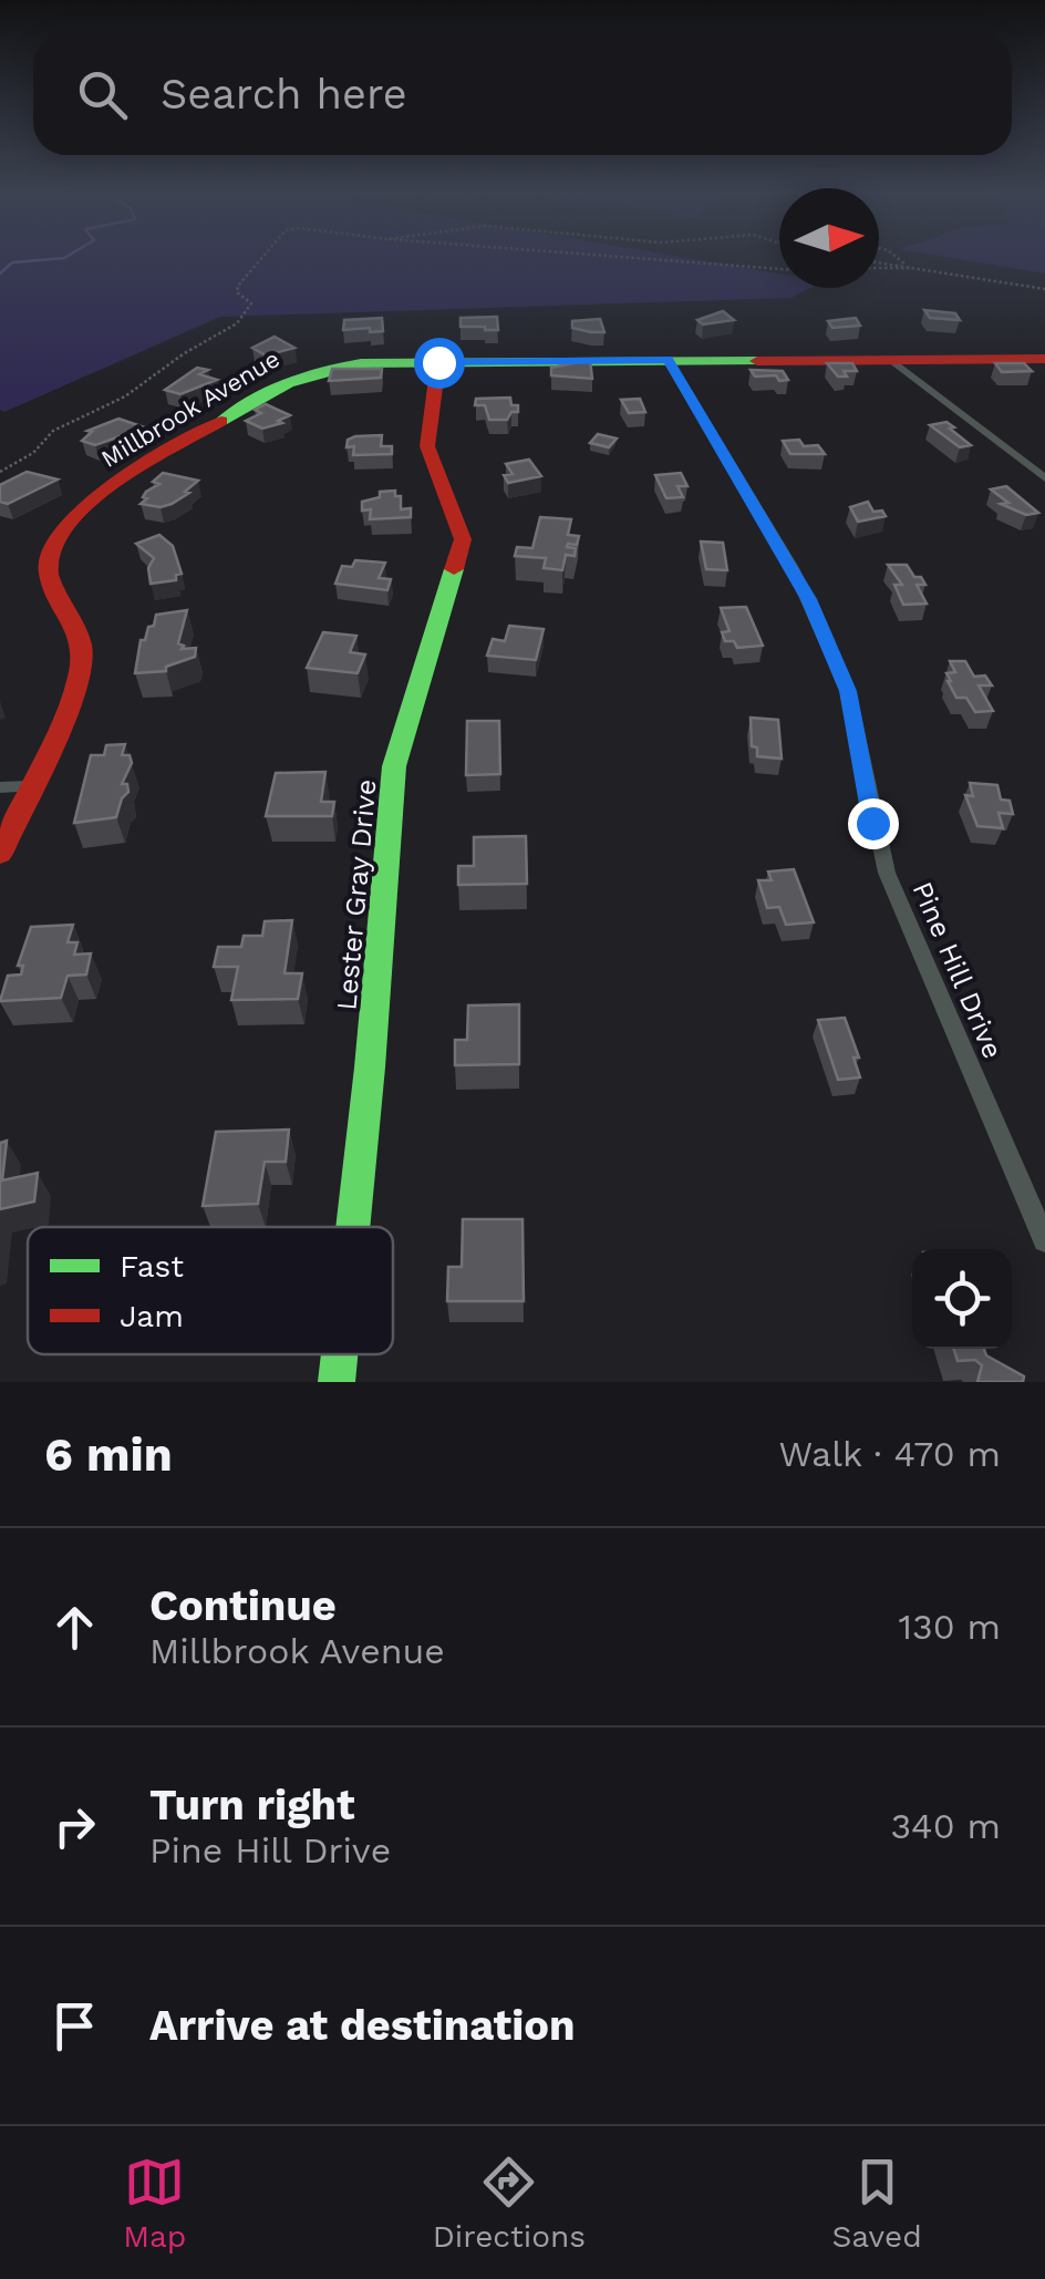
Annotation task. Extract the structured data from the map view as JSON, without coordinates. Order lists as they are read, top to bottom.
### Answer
{
  "streets": {
    "street": ["Millbrook Avenue", "Lester Gray Drive", "Pine Hill Drive"]
  },
  "crossings": [
    ["Millbrook Avenue", "Lester Gray Drive"],
    ["Millbrook Avenue", "Pine Hill Drive"]
  ],
  "legend": ["Fast", "Jam"],
  "north": "right",
  "page": {
    "search": "Search here",
    "heading": ["6 min", "Walk · 470 m"],
    "list": [
      ["Continue", "Millbrook Avenue", "130 m"],
      ["Turn right", "Pine Hill Drive", "340 m"],
      "Arrive at destination"
    ],
    "nav": ["Map", "Directions", "Saved"]
  }
}
